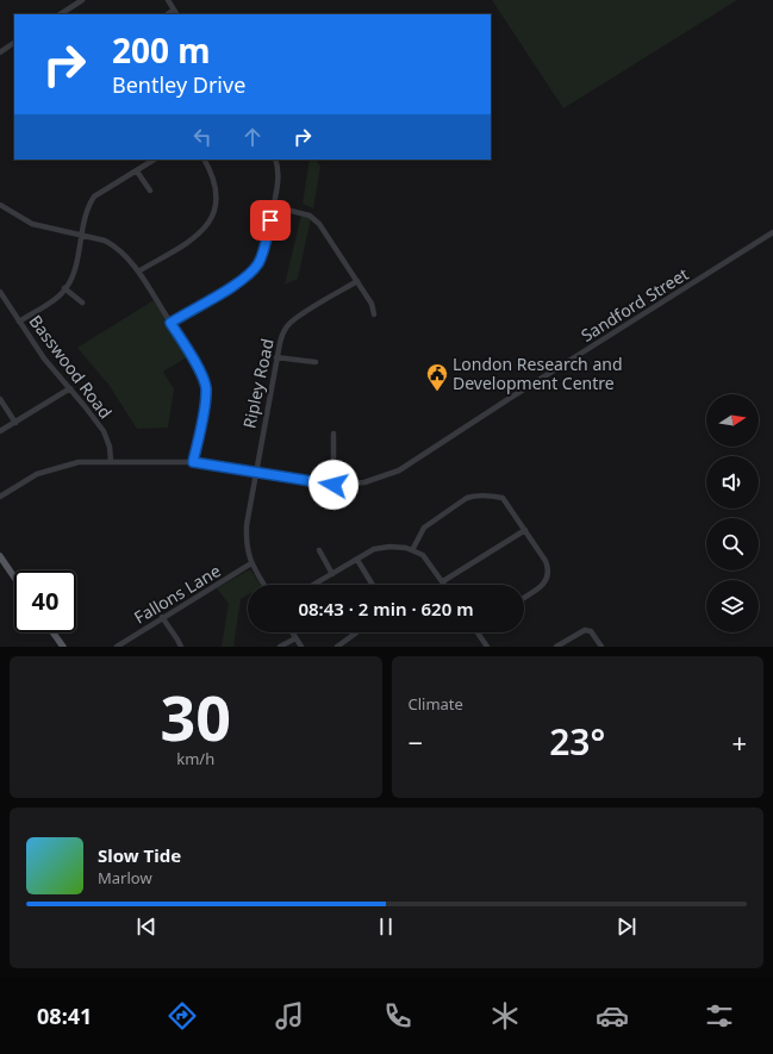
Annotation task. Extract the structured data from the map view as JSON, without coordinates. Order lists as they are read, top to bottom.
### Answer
{
  "streets": {
    "street": [
      "Sandford Street",
      "Basswood Road",
      "Ripley Road",
      "Fallons Lane"
    ]
  },
  "crossings": [
    ["Sandford Street", "Basswood Road"],
    ["Sandford Street", "Ripley Road"],
    ["Ripley Road", "Fallons Lane"]
  ],
  "places": {
    "public building": ["London Research and Development Centre"]
  },
  "north": "right",
  "page": {
    "turn": ["200 m", "Bentley Drive"],
    "limit": "40",
    "trip": "08:43 · 2 min · 620 m",
    "tile": [
      ["30", "km/h"],
      "Climate"
    ],
    "heat": ["−", "23°", "+"],
    "song": ["Slow Tide", "Marlow"],
    "tabs": "08:41"
  }
}
